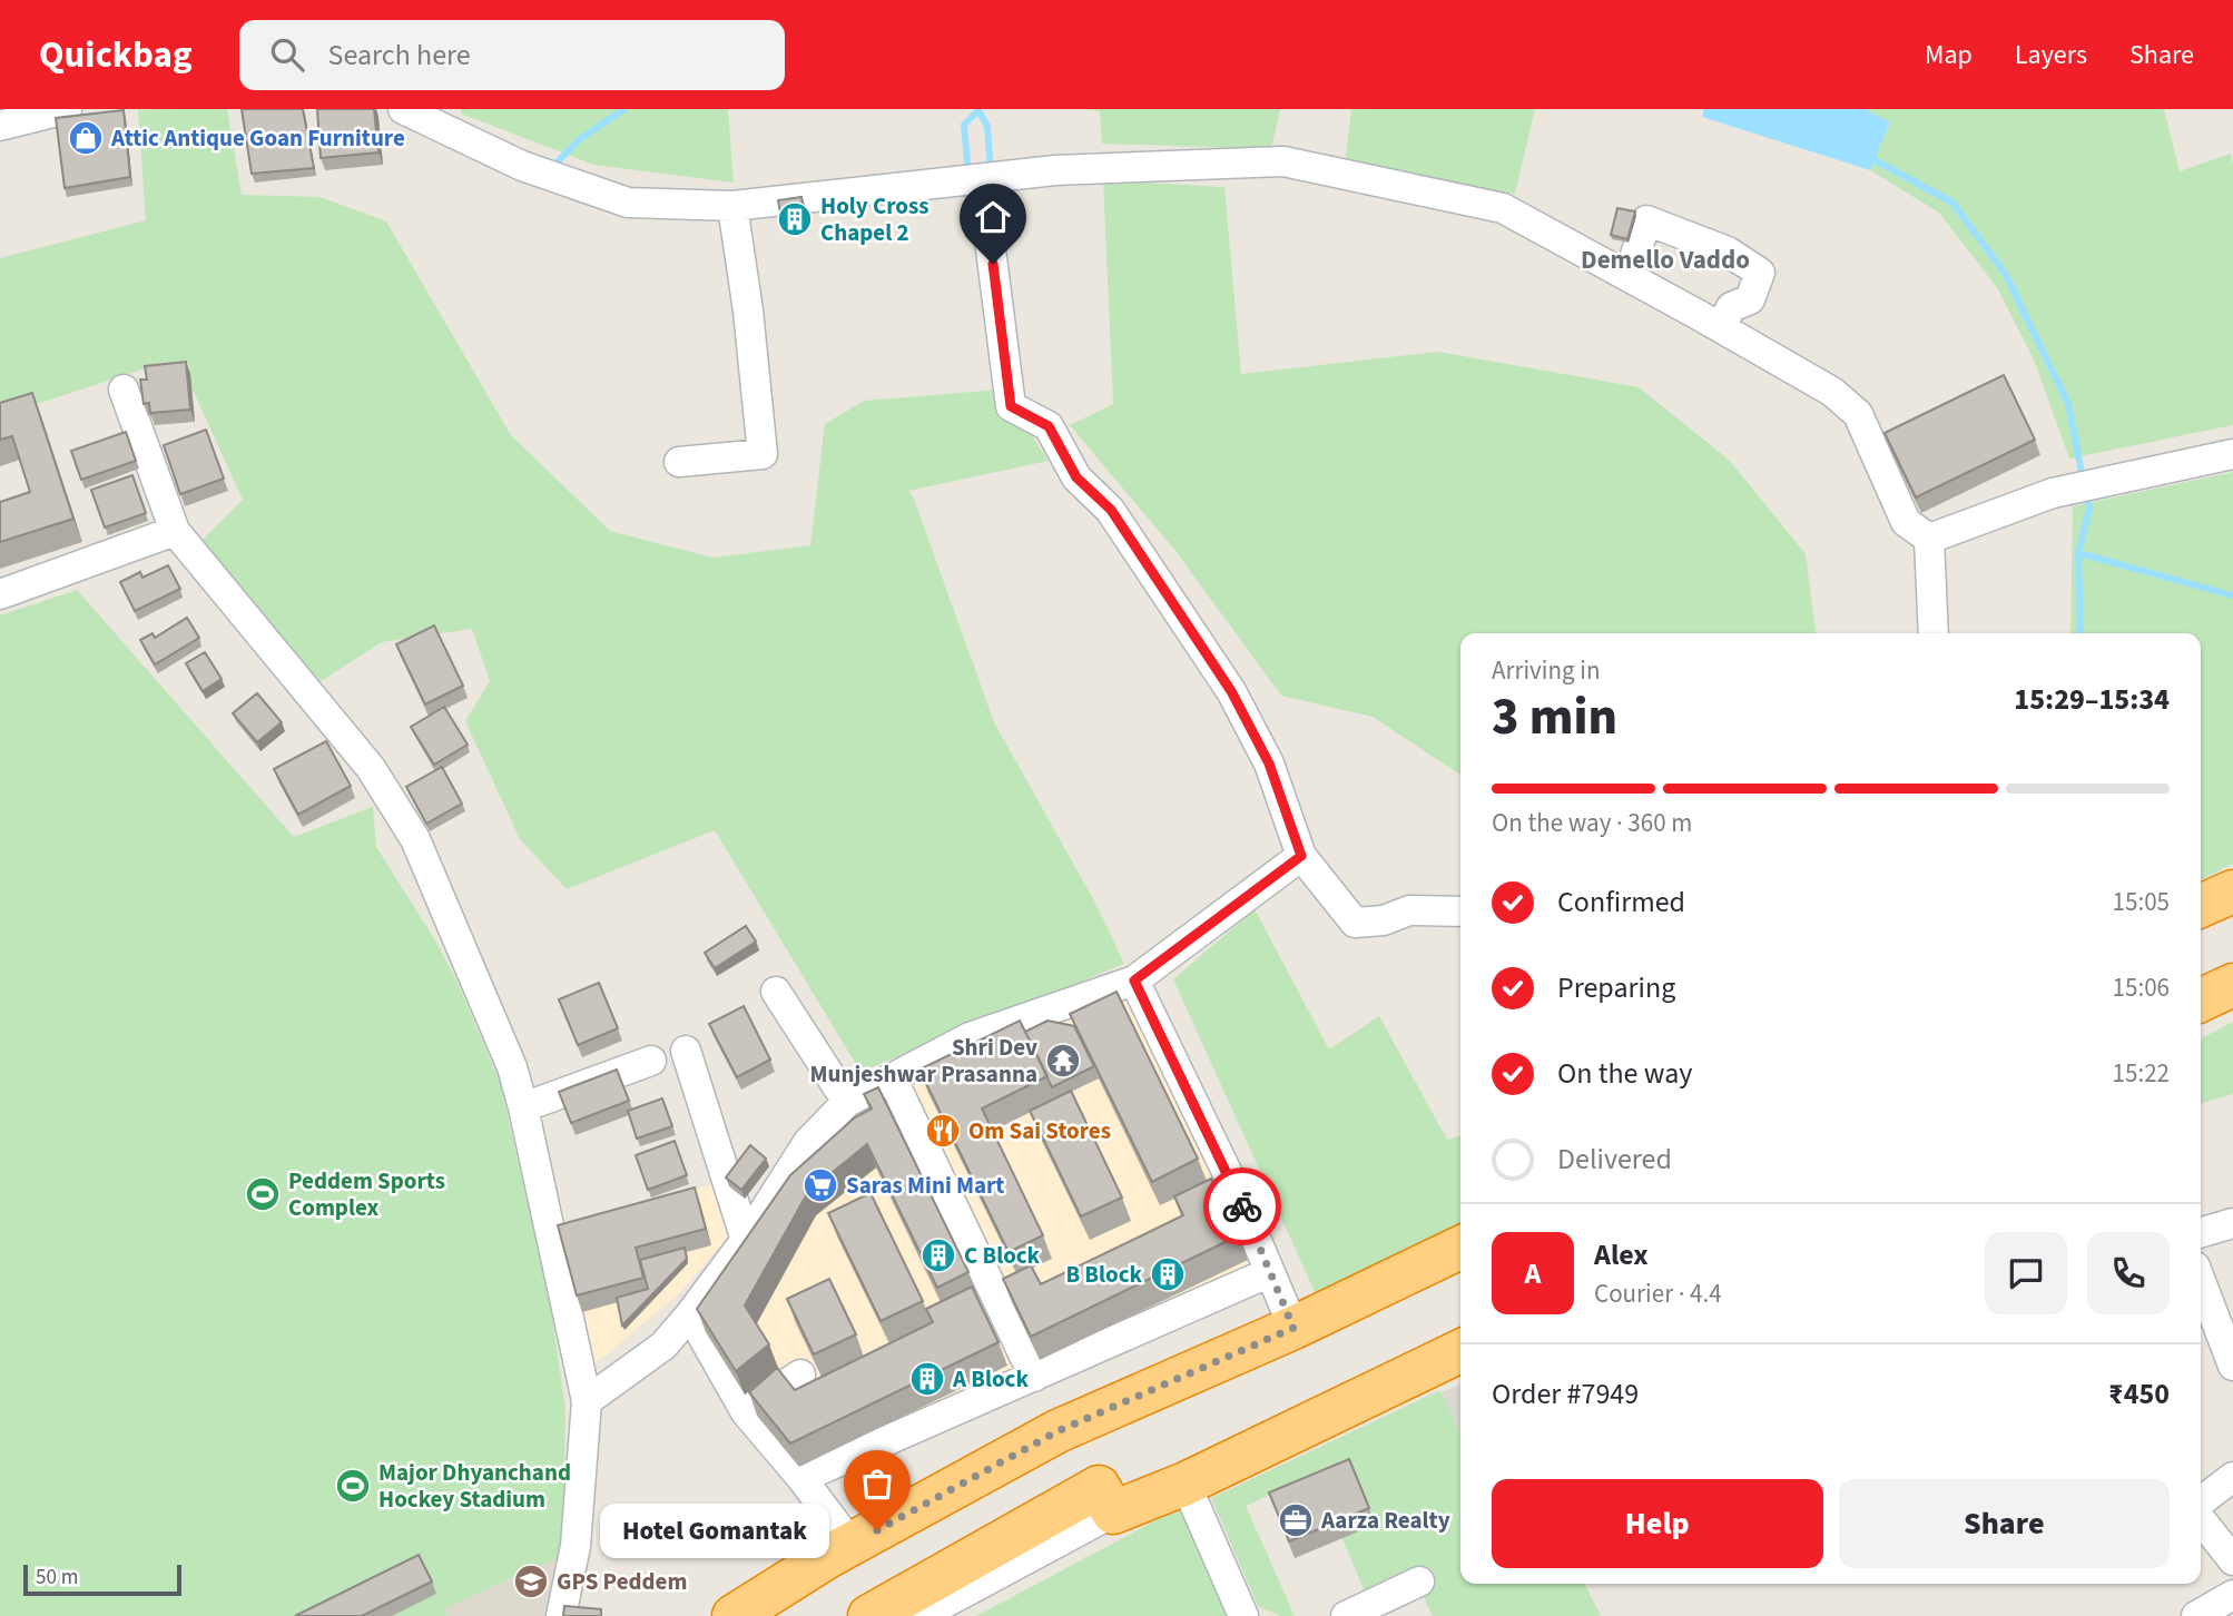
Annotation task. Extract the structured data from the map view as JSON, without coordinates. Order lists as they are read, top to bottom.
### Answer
{
  "districts": ["Demello Vaddo"],
  "places": {
    "shop": ["Attic Antique Goan Furniture"],
    "building": [
      "Holy Cross Chapel 2",
      "C Block",
      "B Block",
      "A Block"
    ],
    "temple": ["Shri Dev Munjeshwar Prasanna"],
    "restaurant": ["Om Sai Stores"],
    "supermarket": ["Saras Mini Mart"],
    "sports": ["Peddem Sports Complex", "Major Dhyanchand Hockey Stadium"],
    "office": ["Aarza Realty"],
    "other": ["Hotel Gomantak"],
    "school or university": ["GPS Peddem"]
  },
  "scale_bar": "50 m",
  "page": {
    "header": "Quickbag",
    "search": "Search here",
    "nav": ["Map", "Layers", "Share"],
    "heading": ["3 min", "Arriving in", "15:29–15:34"],
    "panel": [
      "Alex",
      "Courier · 4.4",
      "Order #7949",
      "₹450"
    ],
    "bar": "On the way · 360 m",
    "list": [
      ["Confirmed", "15:05"],
      ["Preparing", "15:06"],
      ["On the way", "15:22"],
      "Delivered"
    ],
    "round": "A",
    "buttons": ["Help", "Share"],
    "bubble": "Hotel Gomantak",
    "scale": "50 m"
  }
}
